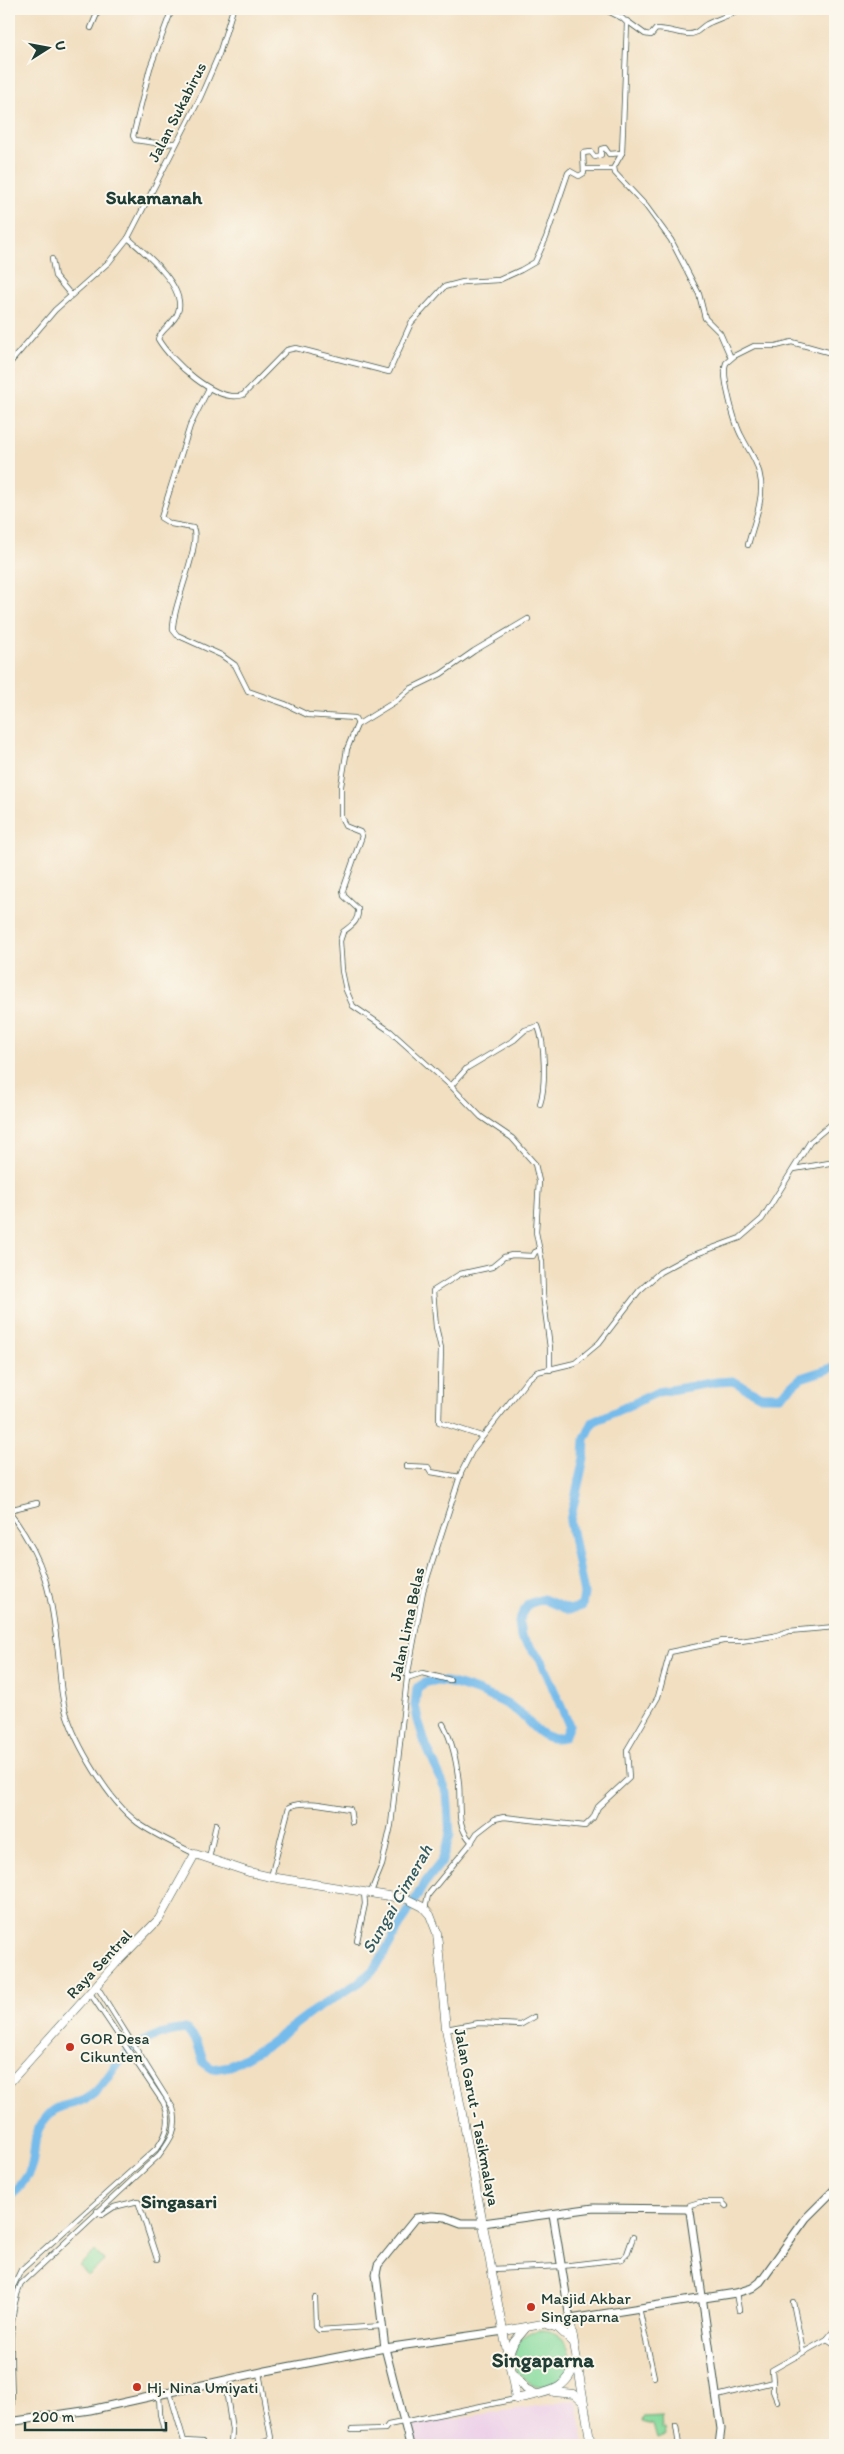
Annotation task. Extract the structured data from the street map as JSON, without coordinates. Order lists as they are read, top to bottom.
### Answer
{
  "streets": {
    "main road": ["Raya Sentral", "Jalan Garut - Tasikmalaya"],
    "street": ["Jalan Sukabirus", "Jalan Lima Belas"]
  },
  "districts": ["Sukamanah", "Singasari", "Singaparna"],
  "water": ["Sungai Cimerah"],
  "places": ["GOR Desa Cikunten", "Masjid Akbar Singaparna", "Hj. Nina Umiyati"],
  "scale_bar": "200 m",
  "north": "right"
}
